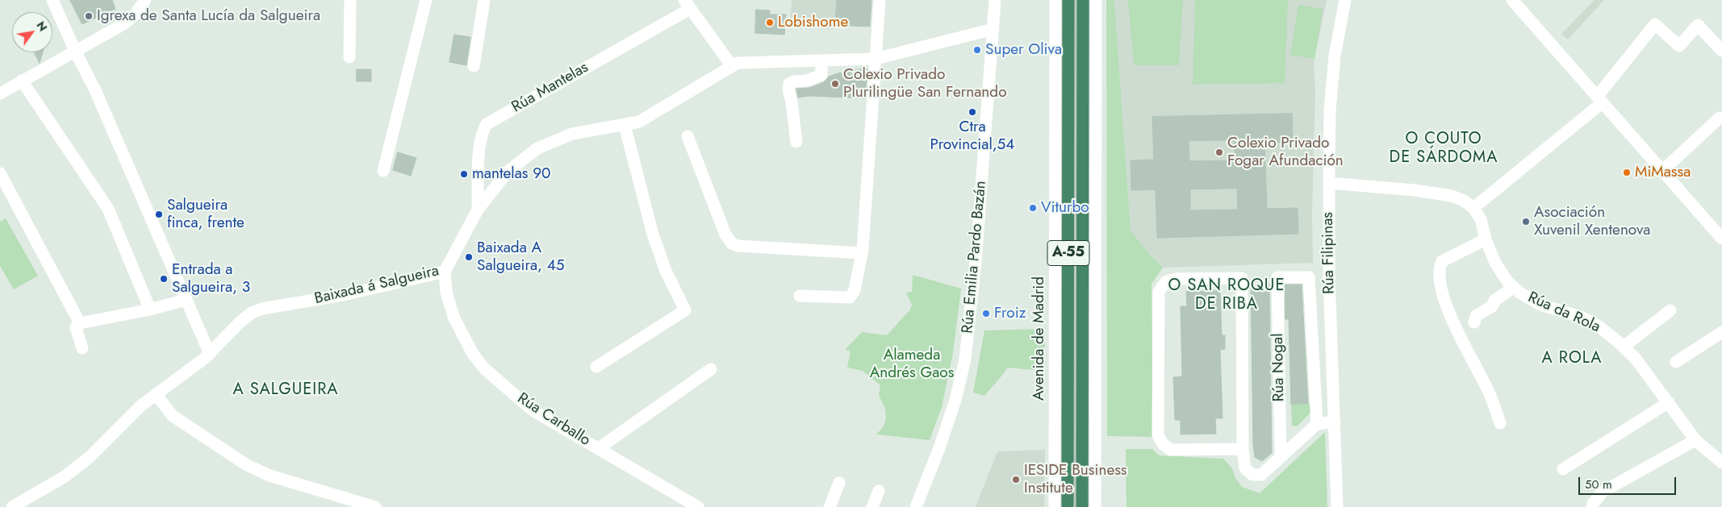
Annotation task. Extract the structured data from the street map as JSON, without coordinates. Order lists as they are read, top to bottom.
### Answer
{
  "streets": {
    "highway": ["A-55", "Avenida de Madrid"],
    "street": [
      "Rúa Mantelas",
      "Rúa Filipinas",
      "Rúa Emilia Pardo Bazán",
      "Baixada á Salgueira",
      "Rúa da Rola",
      "Rúa Nogal",
      "Rúa Carballo"
    ]
  },
  "crossings": [
    ["Rúa Mantelas", "Baixada á Salgueira"],
    ["Rúa Emilia Pardo Bazán", "Baixada á Salgueira"],
    ["Baixada á Salgueira", "Rúa Carballo"]
  ],
  "districts": [
    "O COUTO DE SÁRDOMA",
    "O SAN ROQUE DE RIBA",
    "A ROLA",
    "A SALGUEIRA"
  ],
  "parks": ["Alameda Andrés Gaos"],
  "places": [
    "Igrexa de Santa Lucía da Salgueira",
    "Lobishome",
    "Super Oliva",
    "Colexio Privado Plurilingüe San Fernando",
    "Ctra Provincial,54",
    "Colexio Privado Fogar Afundación",
    "MiMassa",
    "mantelas 90",
    "Viturbo",
    "Salgueira finca, frente",
    "Asociación Xuvenil Xentenova",
    "Baixada A Salgueira, 45",
    "Entrada a Salgueira, 3",
    "Froiz",
    "IESIDE Business Institute"
  ],
  "scale_bar": "50 m",
  "north": "top right"
}
